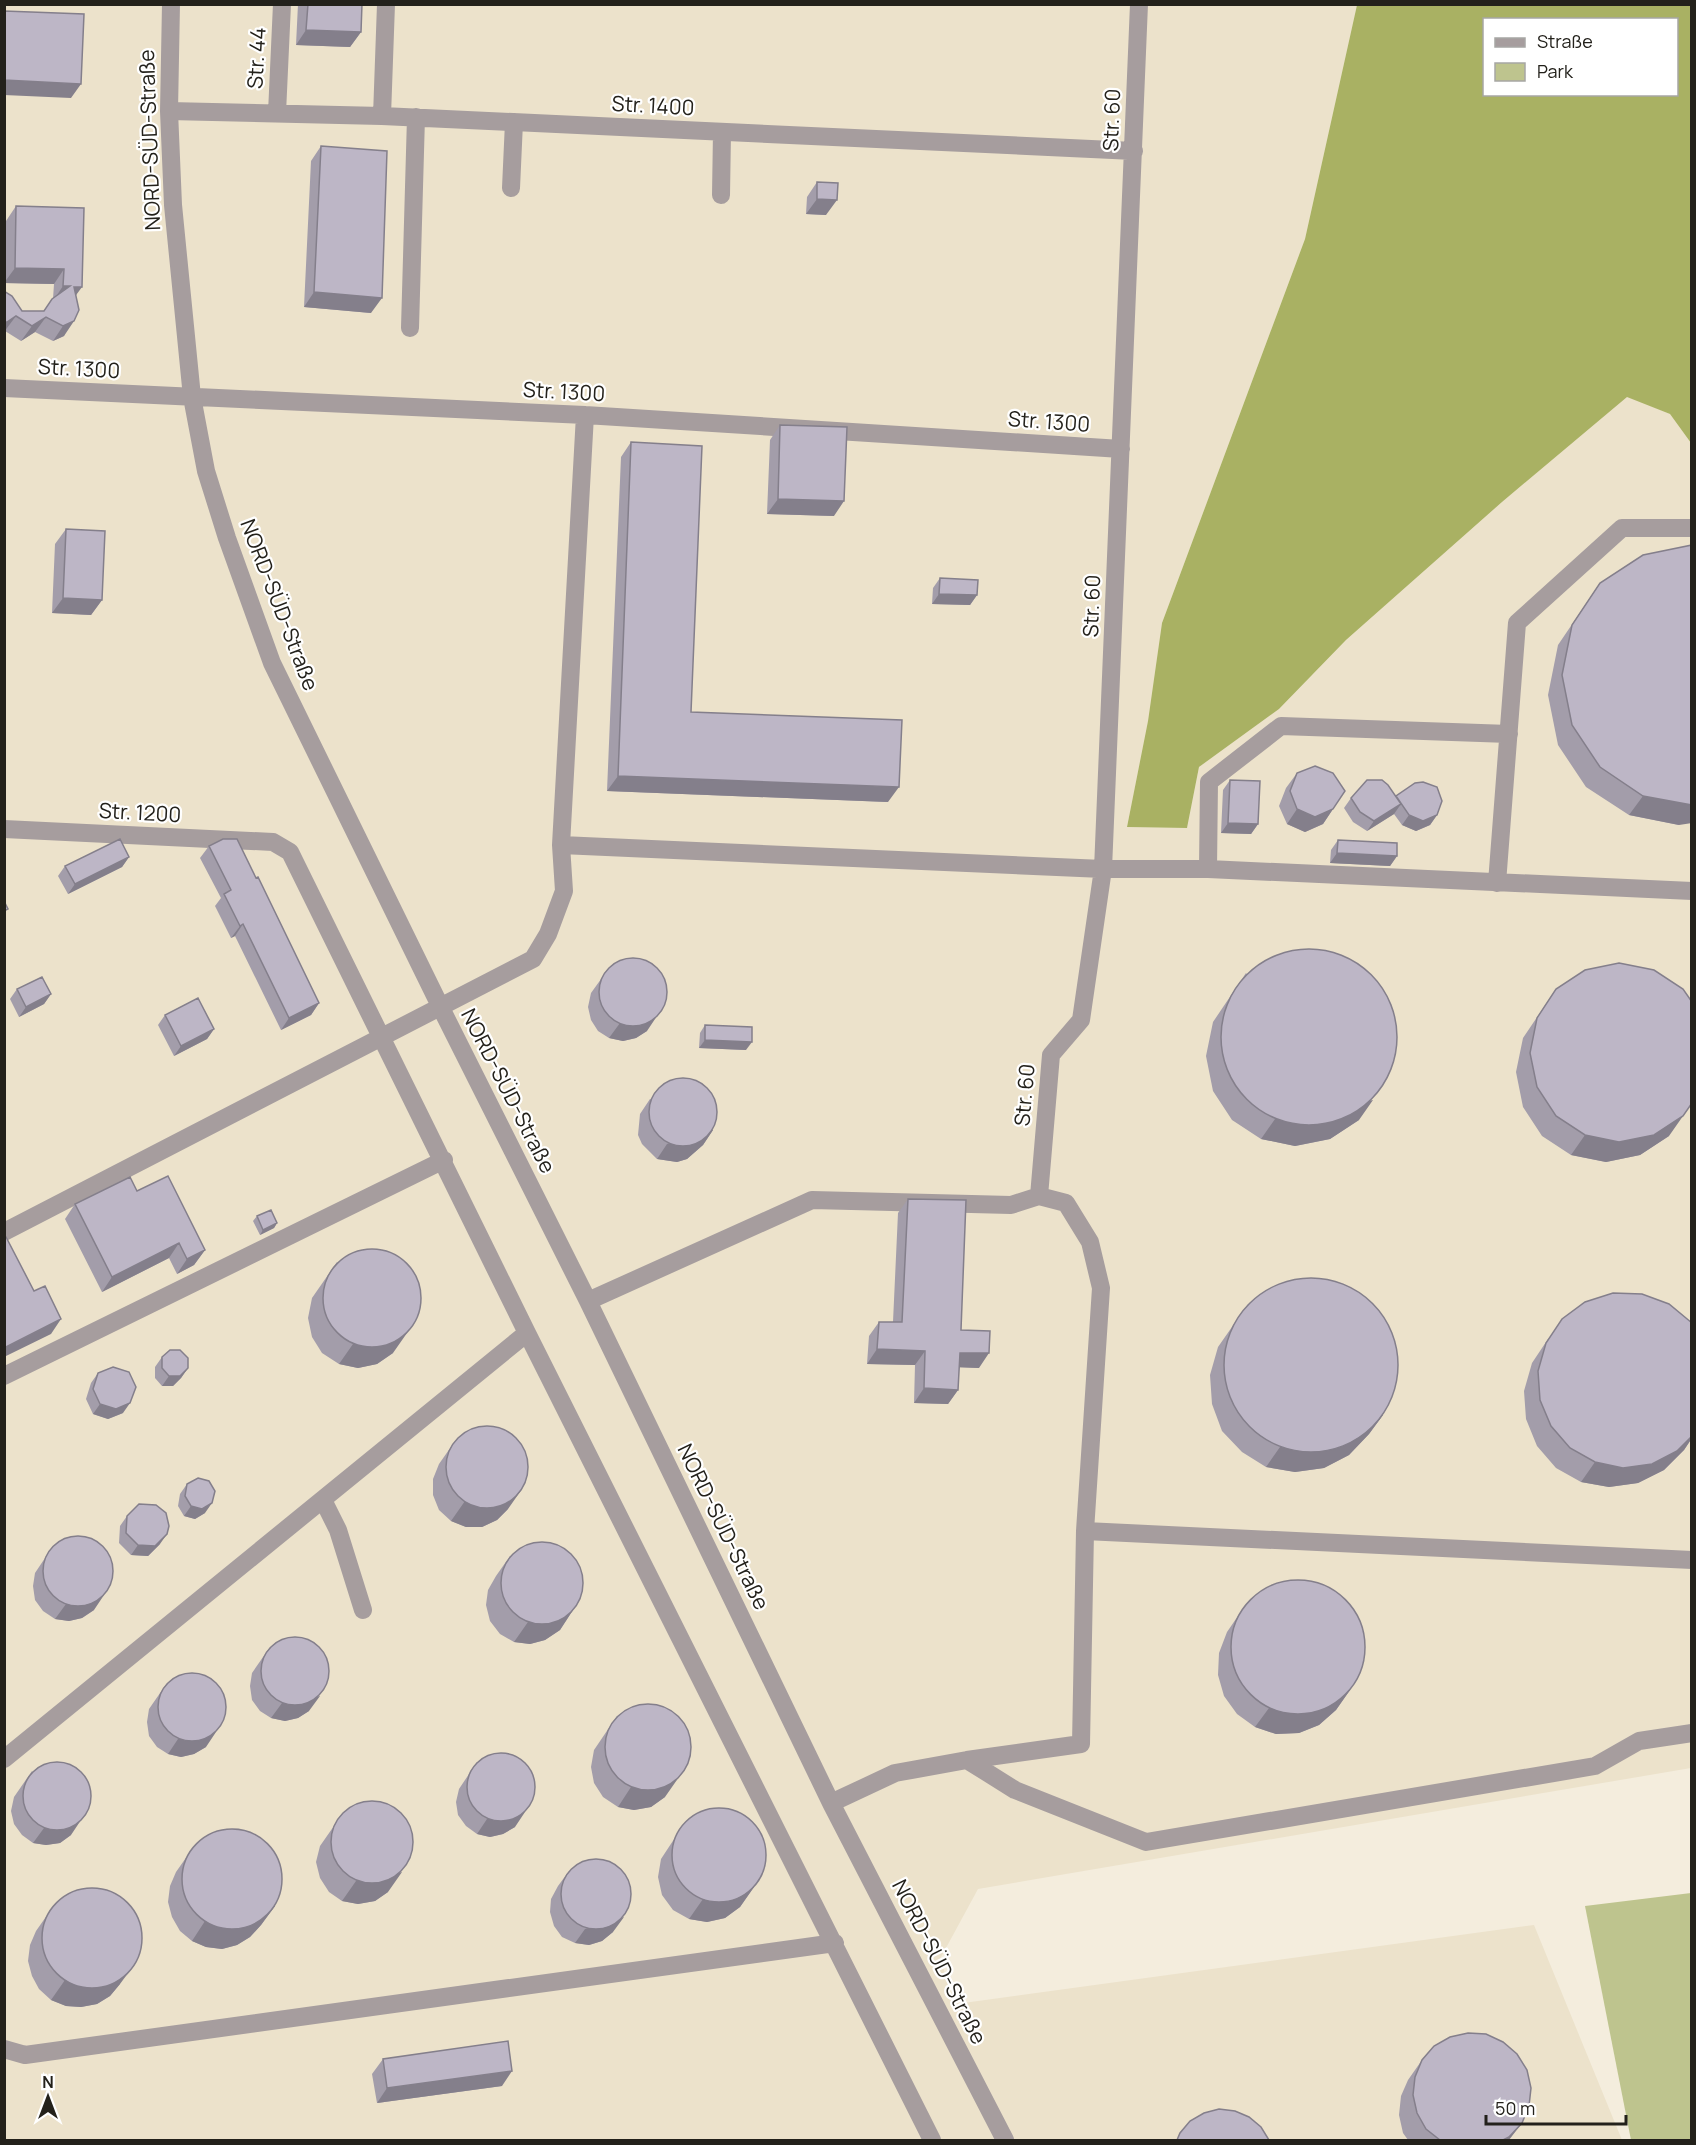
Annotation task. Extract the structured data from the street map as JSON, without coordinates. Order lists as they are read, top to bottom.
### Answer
{
  "streets": {
    "lane": [
      "Str. 44",
      "Str. 1400",
      "Str. 60",
      "NORD-SÜD-Straße",
      "Str. 1300",
      "Str. 1200"
    ]
  },
  "crossings": [
    ["Str. 44", "Str. 1400"],
    ["Str. 1400", "Str. 60"],
    ["Str. 1400", "NORD-SÜD-Straße"],
    ["Str. 60", "Str. 1300"],
    ["NORD-SÜD-Straße", "Str. 1300"]
  ],
  "legend": ["Straße", "Park"],
  "scale_bar": "50 m",
  "north": "top"
}
